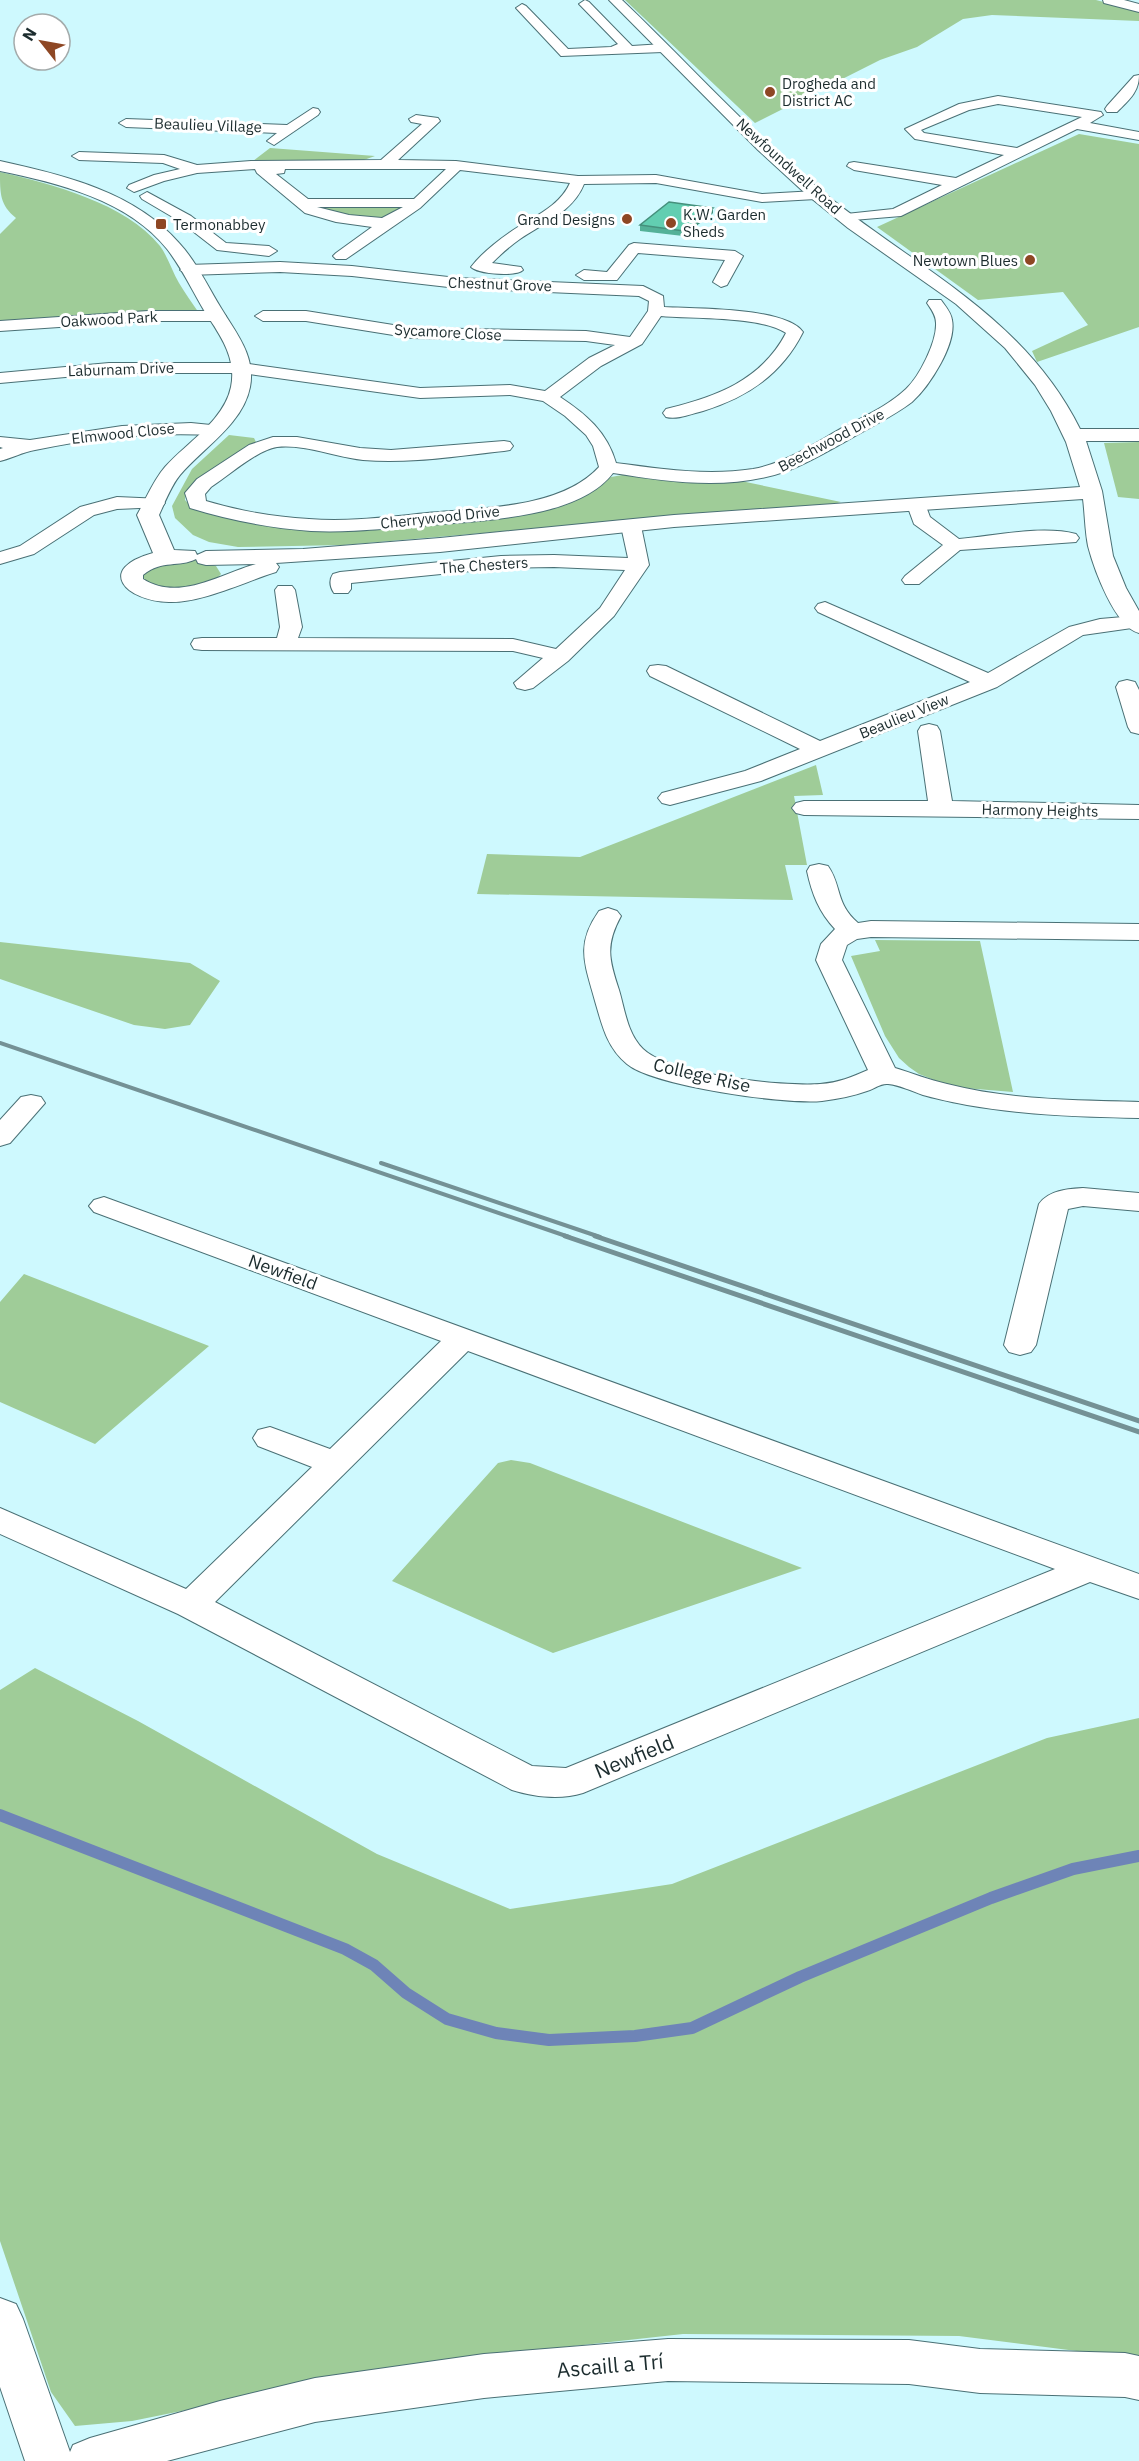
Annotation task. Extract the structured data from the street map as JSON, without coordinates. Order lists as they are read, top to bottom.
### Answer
{
  "streets": {
    "street": [
      "Beaulieu Village",
      "Newfoundwell Road",
      "Chestnut Grove",
      "Oakwood Park",
      "Sycamore Close",
      "Laburnam Drive",
      "Elmwood Close",
      "Beechwood Drive",
      "Cherrywood Drive",
      "The Chesters",
      "Beaulieu View",
      "Harmony Heights",
      "College Rise",
      "Newfield",
      "Ascaill a Trí"
    ]
  },
  "crossings": [
    ["Newfoundwell Road", "Beaulieu View"],
    ["Beechwood Drive", "Cherrywood Drive"]
  ],
  "places": {
    "other": [
      "Drogheda and District AC",
      "Grand Designs",
      "K.W. Garden Sheds",
      "Newtown Blues"
    ],
    "transit": ["Termonabbey"]
  },
  "north": "top left"
}
